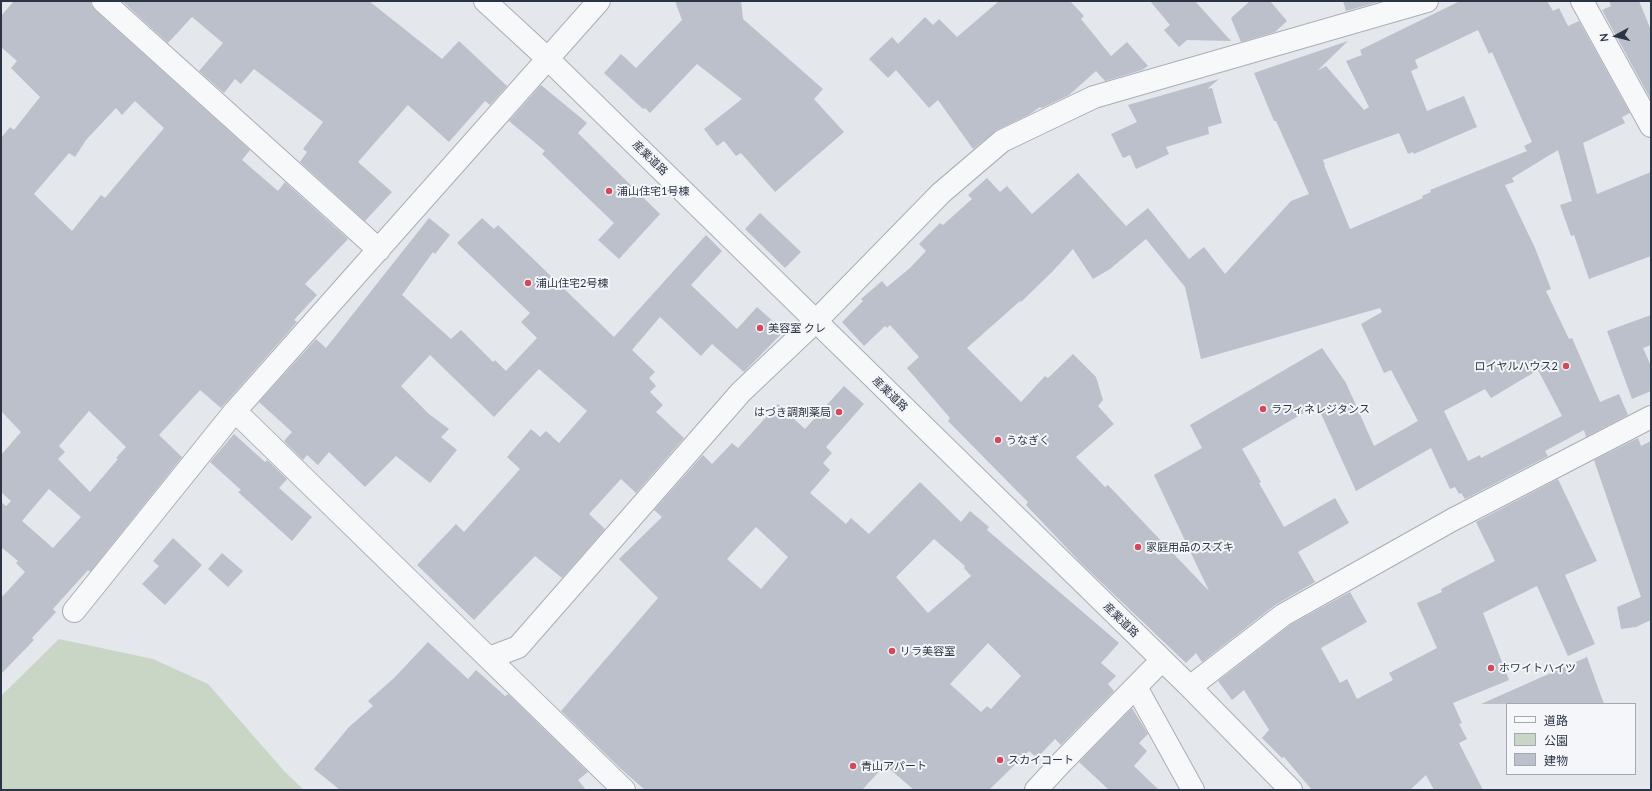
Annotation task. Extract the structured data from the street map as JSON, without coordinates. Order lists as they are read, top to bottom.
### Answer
{
  "streets": {
    "street": ["産業道路"]
  },
  "places": [
    "浦山住宅1号棟",
    "浦山住宅2号棟",
    "美容室 クレ",
    "ロイヤルハウス2",
    "ラフィネレジタンス",
    "はづき調剤薬局",
    "うなぎく",
    "家庭用品のスズキ",
    "リラ美容室",
    "ホワイトハイツ",
    "スカイコート",
    "青山アパート"
  ],
  "legend": ["道路", "公園", "建物"],
  "north": "left"
}
